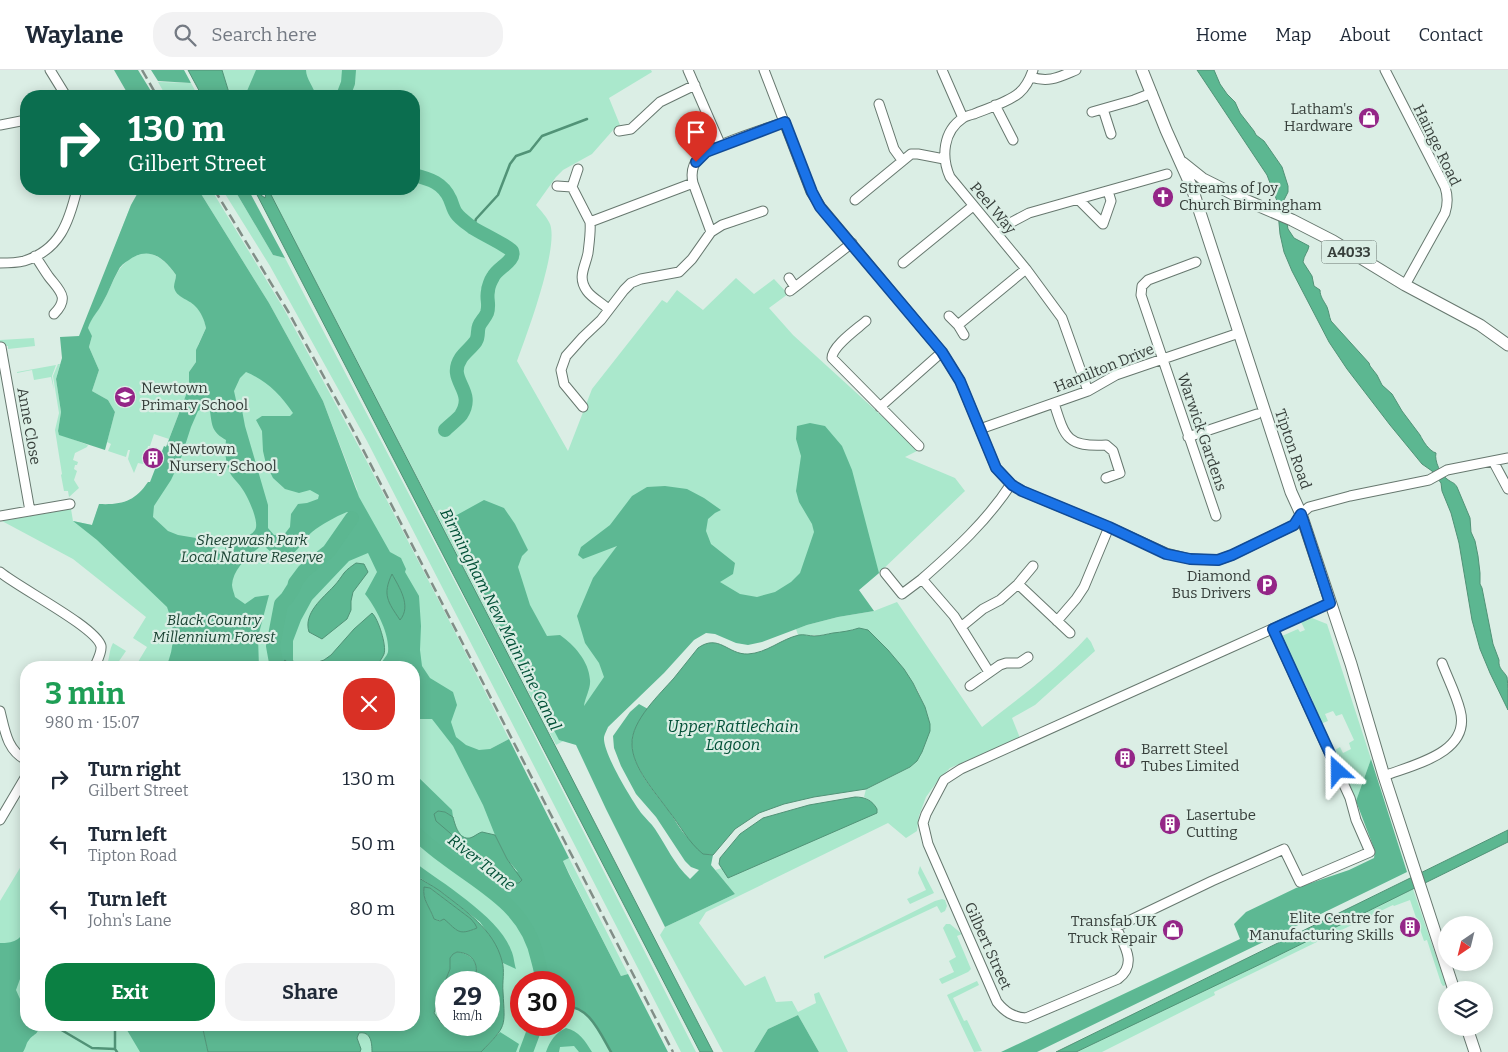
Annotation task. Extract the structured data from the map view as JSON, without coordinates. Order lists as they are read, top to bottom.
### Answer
{
  "streets": {
    "main road": ["A4033", "Tipton Road"],
    "street": [
      "Hainge Road",
      "Peel Way",
      "Hamilton Drive",
      "Anne Close",
      "Warwick Gardens",
      "Gilbert Street"
    ]
  },
  "crossings": [
    ["Hainge Road", "A4033"],
    ["Peel Way", "Hamilton Drive"],
    ["A4033", "Tipton Road"],
    ["Hamilton Drive", "Warwick Gardens"],
    ["Hamilton Drive", "Tipton Road"],
    ["Tipton Road", "Gilbert Street"]
  ],
  "water": ["Birmingham New Main Line Canal", "Upper Rattlechain Lagoon", "River Tame"],
  "parks": ["Sheepwash Park Local Nature Reserve", "Black Country Millennium Forest"],
  "places": {
    "shop": ["Latham's Hardware", "Transfab UK Truck Repair"],
    "church": ["Streams of Joy Church Birmingham"],
    "school or university": ["Newtown Primary School"],
    "building": [
      "Newtown Nursery School",
      "Barrett Steel Tubes Limited",
      "Lasertube Cutting",
      "Elite Centre for Manufacturing Skills"
    ],
    "parking": ["Diamond Bus Drivers"]
  },
  "north": "bottom left",
  "page": {
    "header": "Waylane",
    "search": "Search here",
    "nav": [
      "Home",
      "Map",
      "About",
      "Contact"
    ],
    "turn": ["130 m", "Gilbert Street"],
    "heading": ["3 min", "980 m · 15:07"],
    "list": [
      {
        "name": "Turn right",
        "note": "Gilbert Street",
        "value": "130 m"
      },
      {
        "name": "Turn left",
        "note": "Tipton Road",
        "value": "50 m"
      },
      {
        "name": "Turn left",
        "note": "John's Lane",
        "value": "80 m"
      }
    ],
    "buttons": ["Exit", "Share"],
    "speed": "29 km/h",
    "limit": "30"
  }
}
